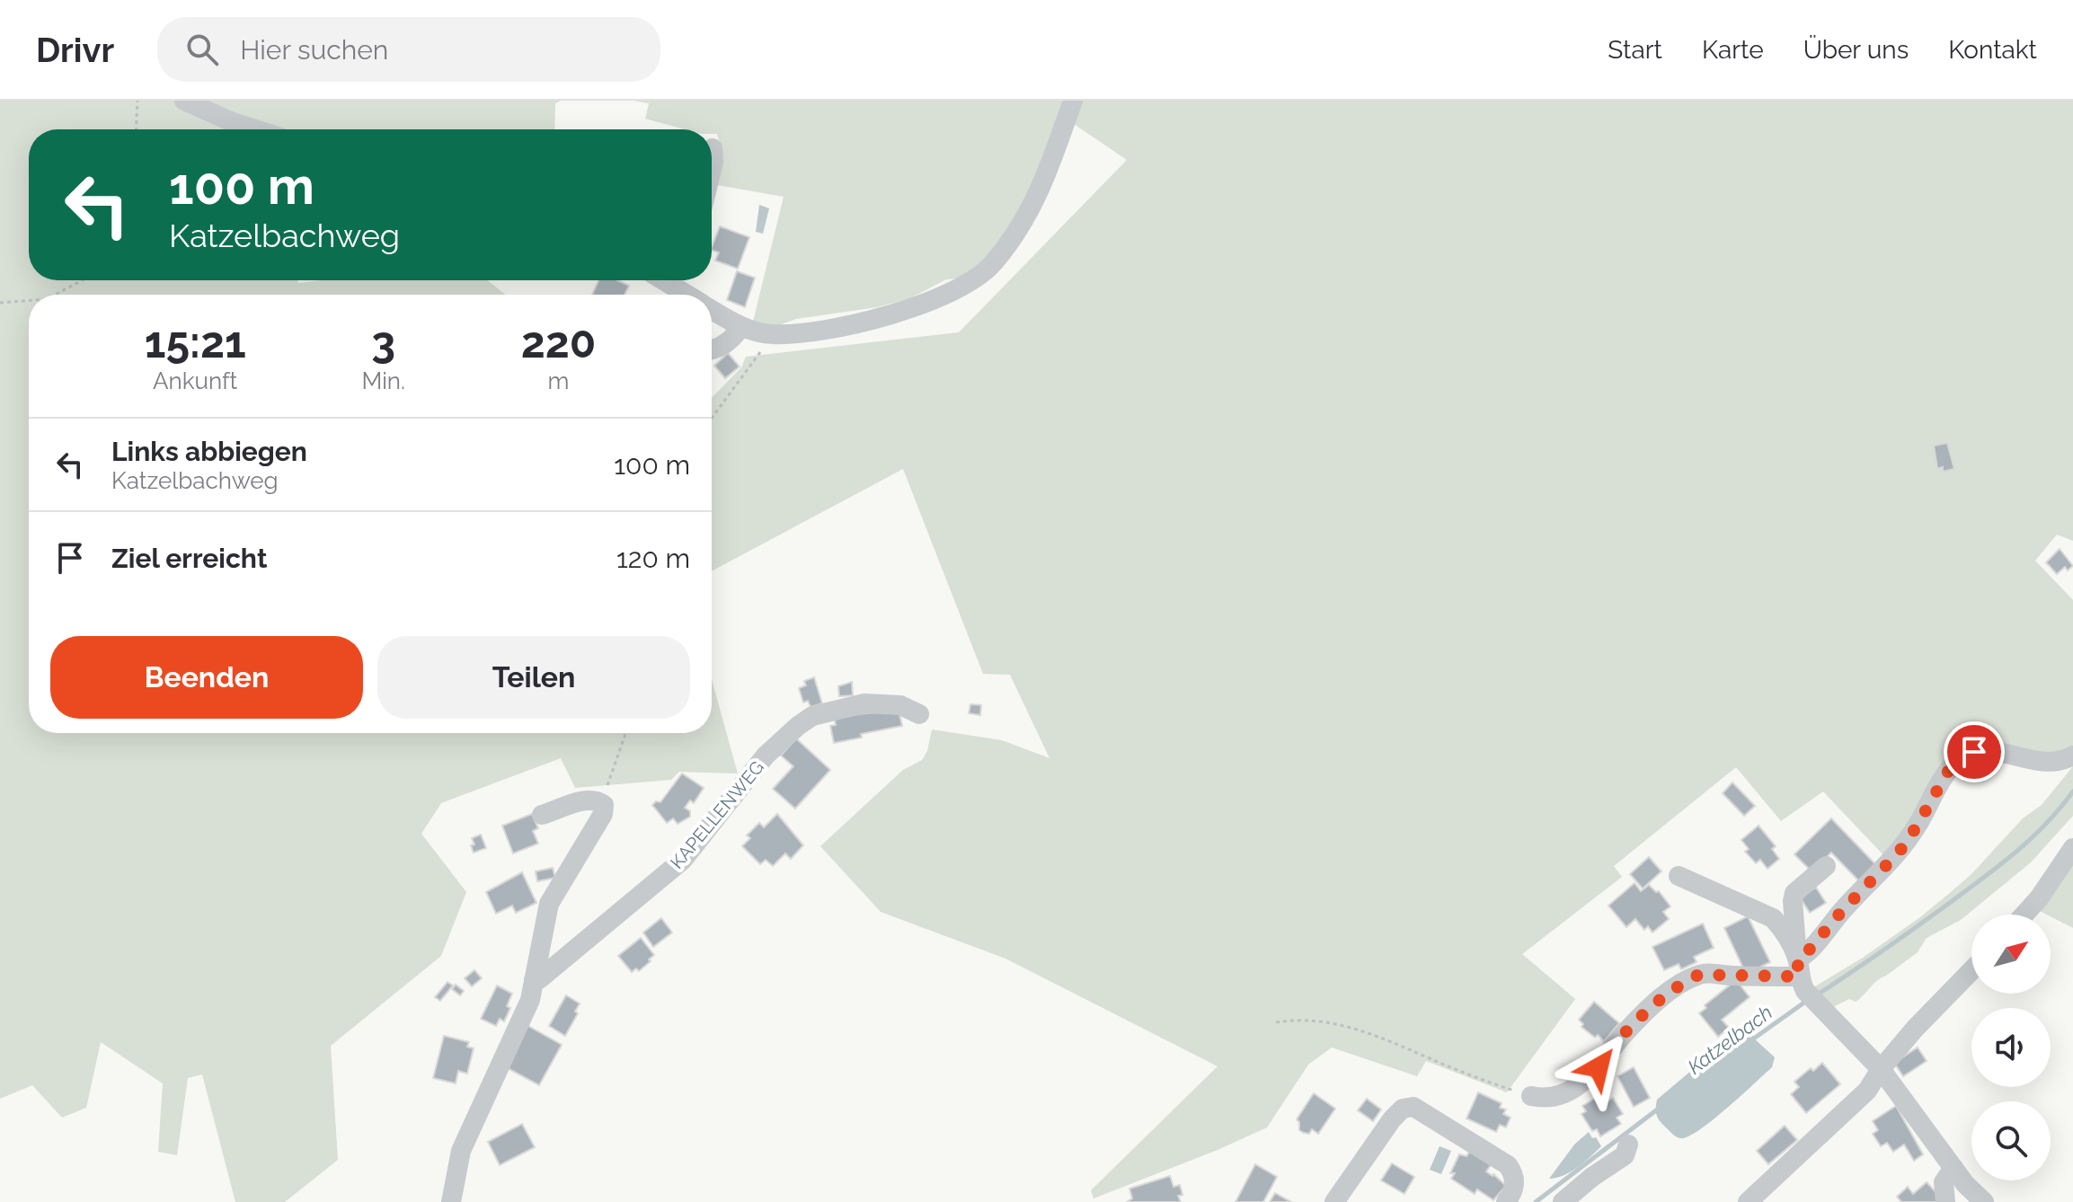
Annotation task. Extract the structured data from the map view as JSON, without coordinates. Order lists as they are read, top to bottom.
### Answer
{
  "streets": {
    "street": ["KAPELLENWEG"]
  },
  "water": ["Katzelbach"],
  "north": "top right",
  "page": {
    "header": "Drivr",
    "search": "Hier suchen",
    "nav": [
      "Start",
      "Karte",
      "Über uns",
      "Kontakt"
    ],
    "turn": ["100 m", "Katzelbachweg"],
    "eta": [
      "15:21",
      "Ankunft",
      "3",
      "Min.",
      "220",
      "m"
    ],
    "list": [
      {
        "name": "Links abbiegen",
        "note": "Katzelbachweg",
        "value": "100 m"
      },
      {
        "name": "Ziel erreicht",
        "value": "120 m"
      }
    ],
    "buttons": ["Beenden", "Teilen"]
  }
}
